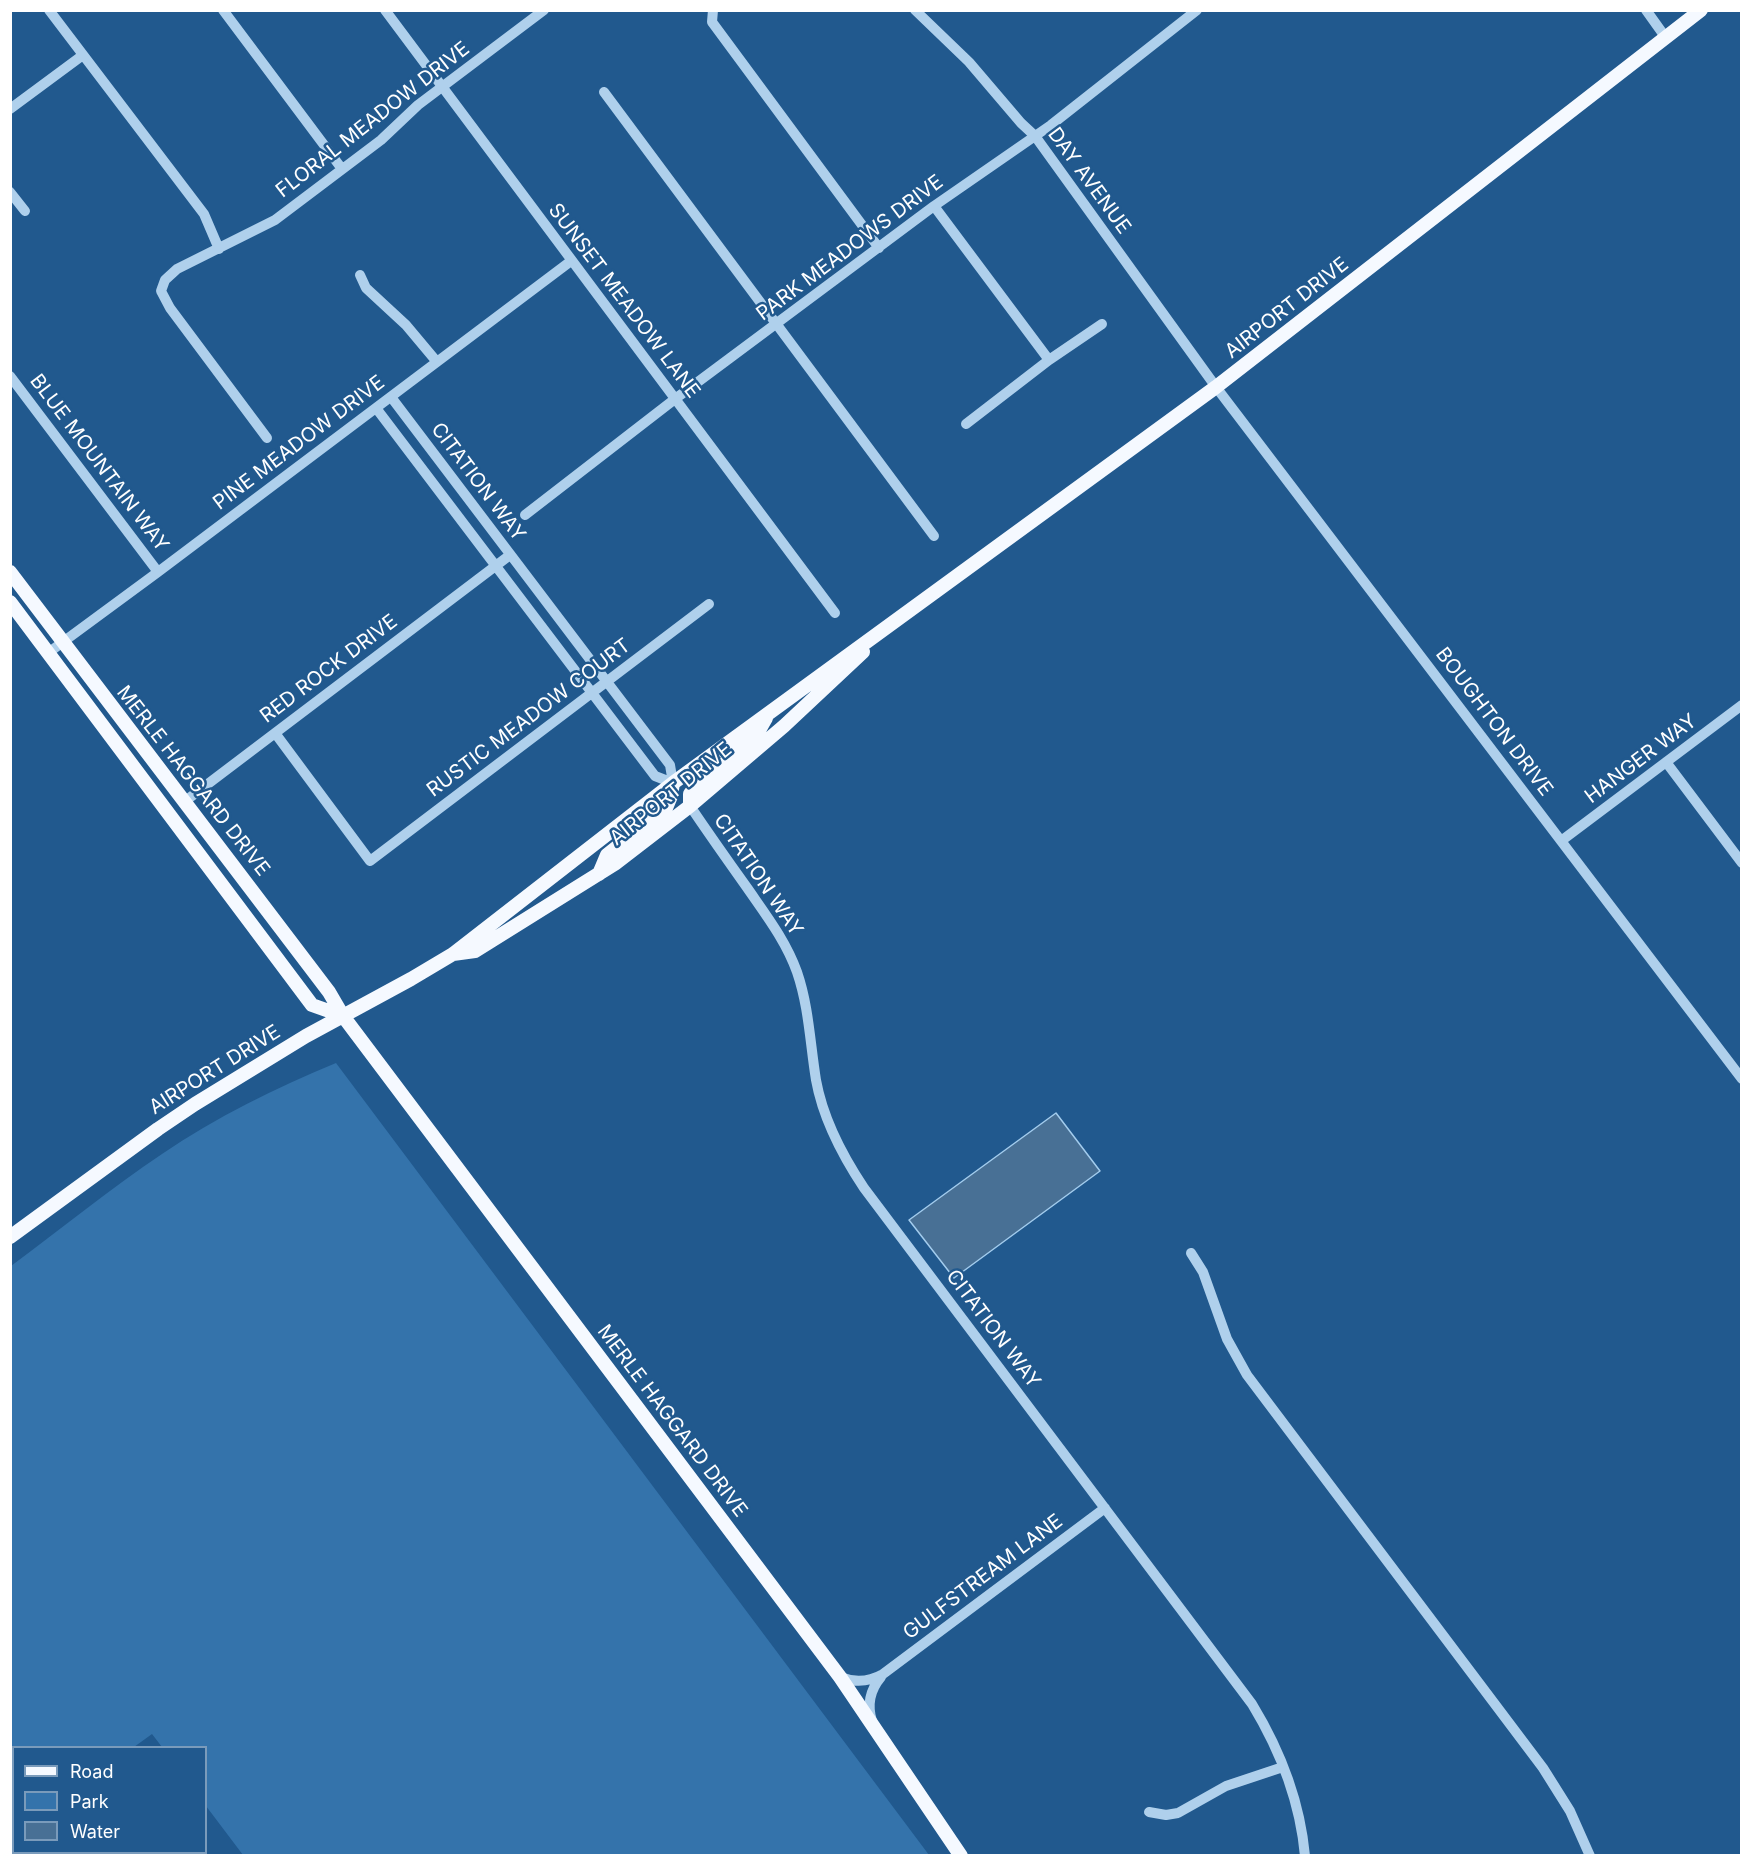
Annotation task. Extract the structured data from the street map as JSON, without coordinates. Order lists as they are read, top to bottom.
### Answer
{
  "streets": {
    "main road": ["AIRPORT DRIVE", "MERLE HAGGARD DRIVE"],
    "street": [
      "FLORAL MEADOW DRIVE",
      "DAY AVENUE",
      "PARK MEADOWS DRIVE",
      "SUNSET MEADOW LANE",
      "PINE MEADOW DRIVE",
      "BLUE MOUNTAIN WAY",
      "CITATION WAY",
      "RED ROCK DRIVE",
      "RUSTIC MEADOW COURT",
      "BOUGHTON DRIVE",
      "HANGER WAY",
      "GULFSTREAM LANE"
    ]
  },
  "crossings": [
    ["FLORAL MEADOW DRIVE", "SUNSET MEADOW LANE"],
    ["DAY AVENUE", "PARK MEADOWS DRIVE"],
    ["DAY AVENUE", "AIRPORT DRIVE"],
    ["DAY AVENUE", "BOUGHTON DRIVE"],
    ["PARK MEADOWS DRIVE", "SUNSET MEADOW LANE"],
    ["SUNSET MEADOW LANE", "PINE MEADOW DRIVE"],
    ["AIRPORT DRIVE", "CITATION WAY"],
    ["AIRPORT DRIVE", "BOUGHTON DRIVE"],
    ["AIRPORT DRIVE", "MERLE HAGGARD DRIVE"],
    ["PINE MEADOW DRIVE", "BLUE MOUNTAIN WAY"],
    ["PINE MEADOW DRIVE", "CITATION WAY"],
    ["PINE MEADOW DRIVE", "MERLE HAGGARD DRIVE"],
    ["CITATION WAY", "RED ROCK DRIVE"],
    ["CITATION WAY", "RUSTIC MEADOW COURT"],
    ["CITATION WAY", "GULFSTREAM LANE"],
    ["RED ROCK DRIVE", "RUSTIC MEADOW COURT"],
    ["RED ROCK DRIVE", "MERLE HAGGARD DRIVE"],
    ["BOUGHTON DRIVE", "HANGER WAY"],
    ["MERLE HAGGARD DRIVE", "GULFSTREAM LANE"]
  ],
  "legend": ["Road", "Park", "Water"]
}
